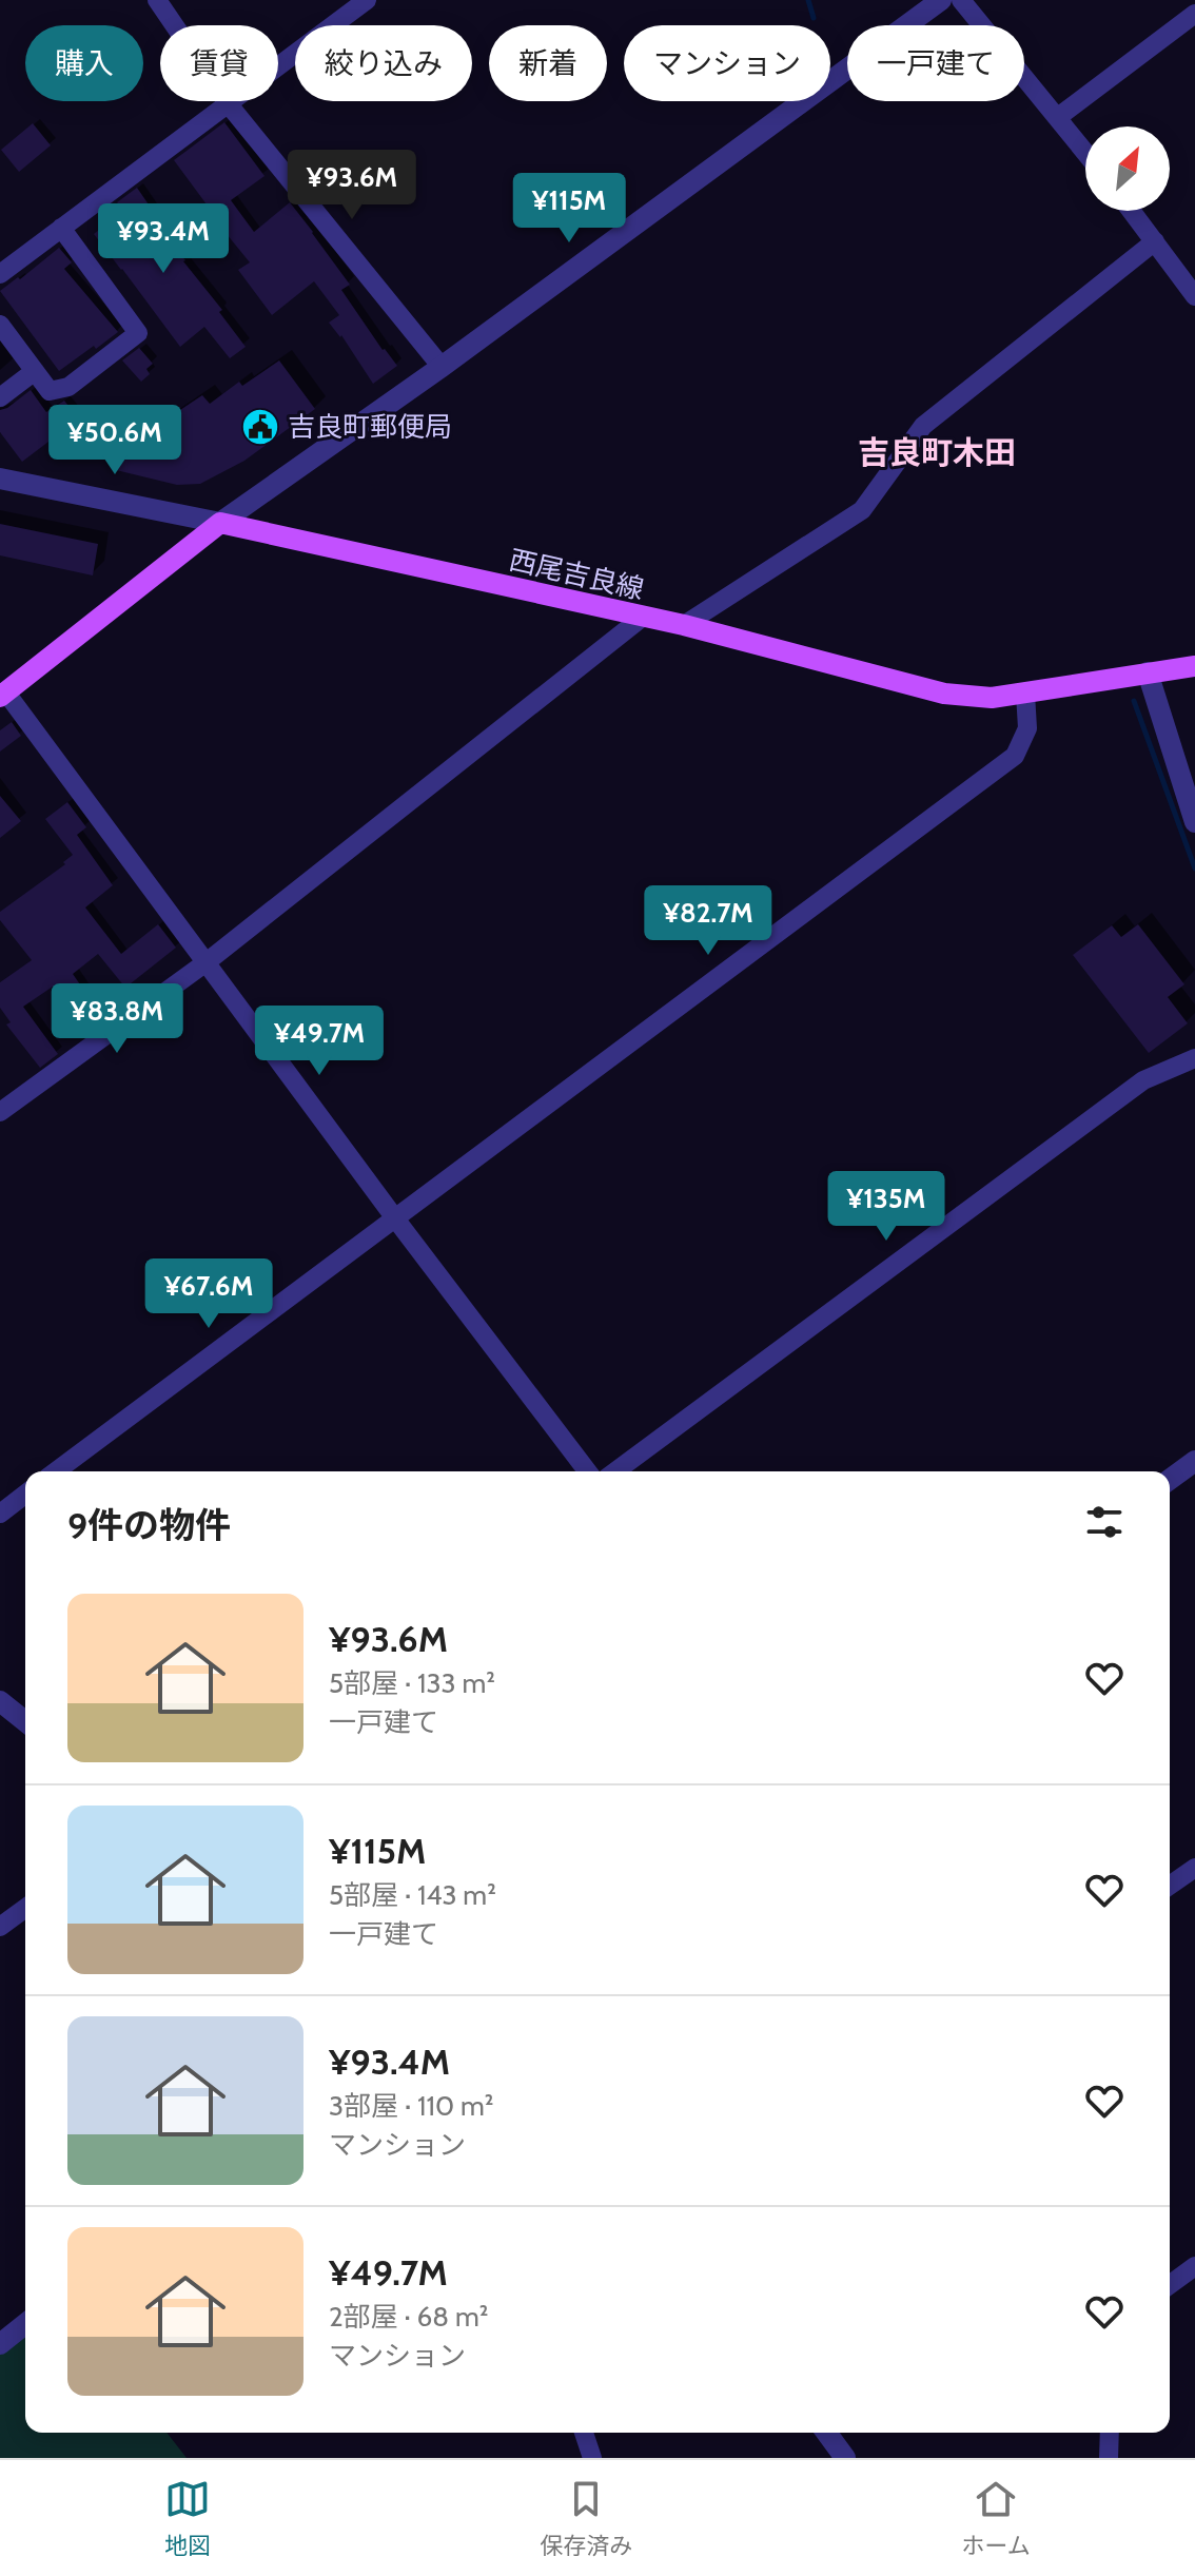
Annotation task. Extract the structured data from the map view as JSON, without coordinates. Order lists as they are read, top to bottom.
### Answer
{
  "streets": {
    "main road": ["西尾吉良線"]
  },
  "districts": ["吉良町木田"],
  "places": {
    "public building": ["吉良町郵便局"]
  },
  "north": "top right",
  "page": {
    "chip": [
      "購入",
      "賃貸",
      "絞り込み",
      "新着",
      "マンション",
      "一戸建て"
    ],
    "price": [
      "¥93.6M",
      "¥115M",
      "¥93.4M",
      "¥50.6M",
      "¥82.7M",
      "¥83.8M",
      "¥49.7M",
      "¥135M",
      "¥67.6M"
    ],
    "heading": "9件の物件",
    "list": [
      {
        "name": "¥93.6M",
        "note": "5部屋 · 133 m² · 一戸建て"
      },
      {
        "name": "¥115M",
        "note": "5部屋 · 143 m² · 一戸建て"
      },
      {
        "name": "¥93.4M",
        "note": "3部屋 · 110 m² · マンション"
      },
      {
        "name": "¥49.7M",
        "note": "2部屋 · 68 m² · マンション"
      }
    ],
    "tabs": ["地図", "保存済み", "ホーム"]
  }
}
